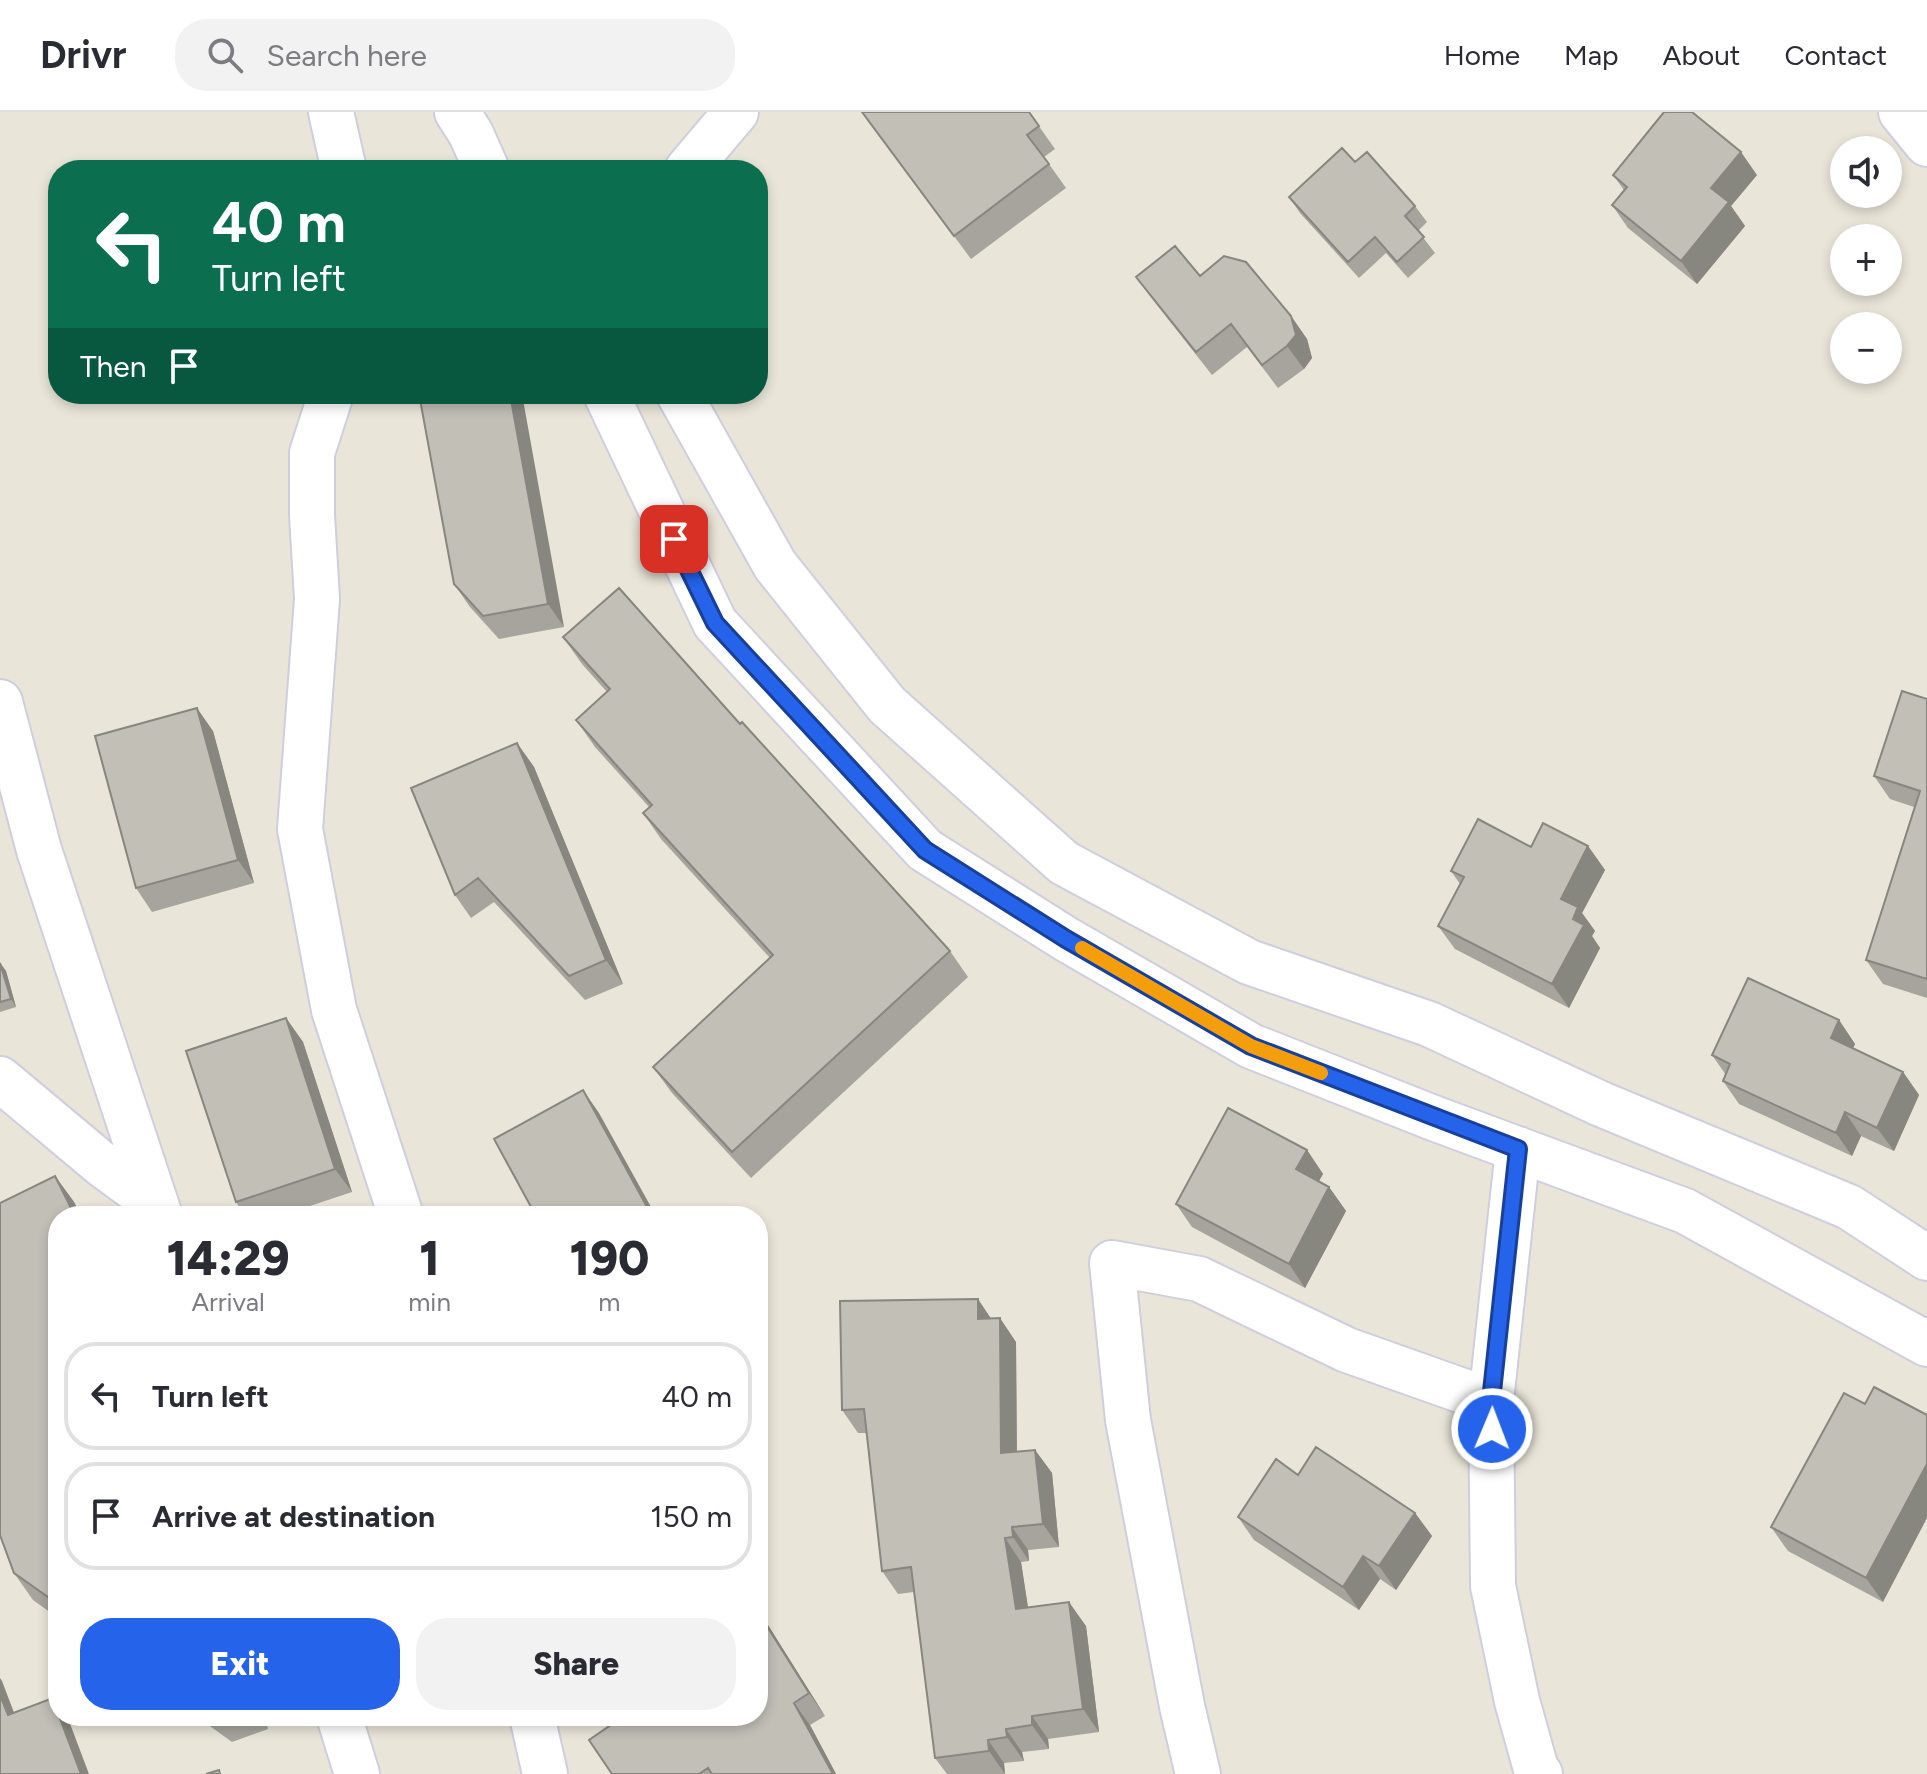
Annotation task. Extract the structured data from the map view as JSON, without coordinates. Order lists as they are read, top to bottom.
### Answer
{
  "page": {
    "header": "Drivr",
    "search": "Search here",
    "nav": [
      "Home",
      "Map",
      "About",
      "Contact"
    ],
    "map_buttons": ["+", "−"],
    "turn": ["40 m", "Turn left"],
    "then": "Then",
    "eta": [
      "14:29",
      "Arrival",
      "1",
      "min",
      "190",
      "m"
    ],
    "list": [
      {
        "name": "Turn left",
        "value": "40 m"
      },
      {
        "name": "Arrive at destination",
        "value": "150 m"
      }
    ],
    "buttons": ["Exit", "Share"]
  }
}
